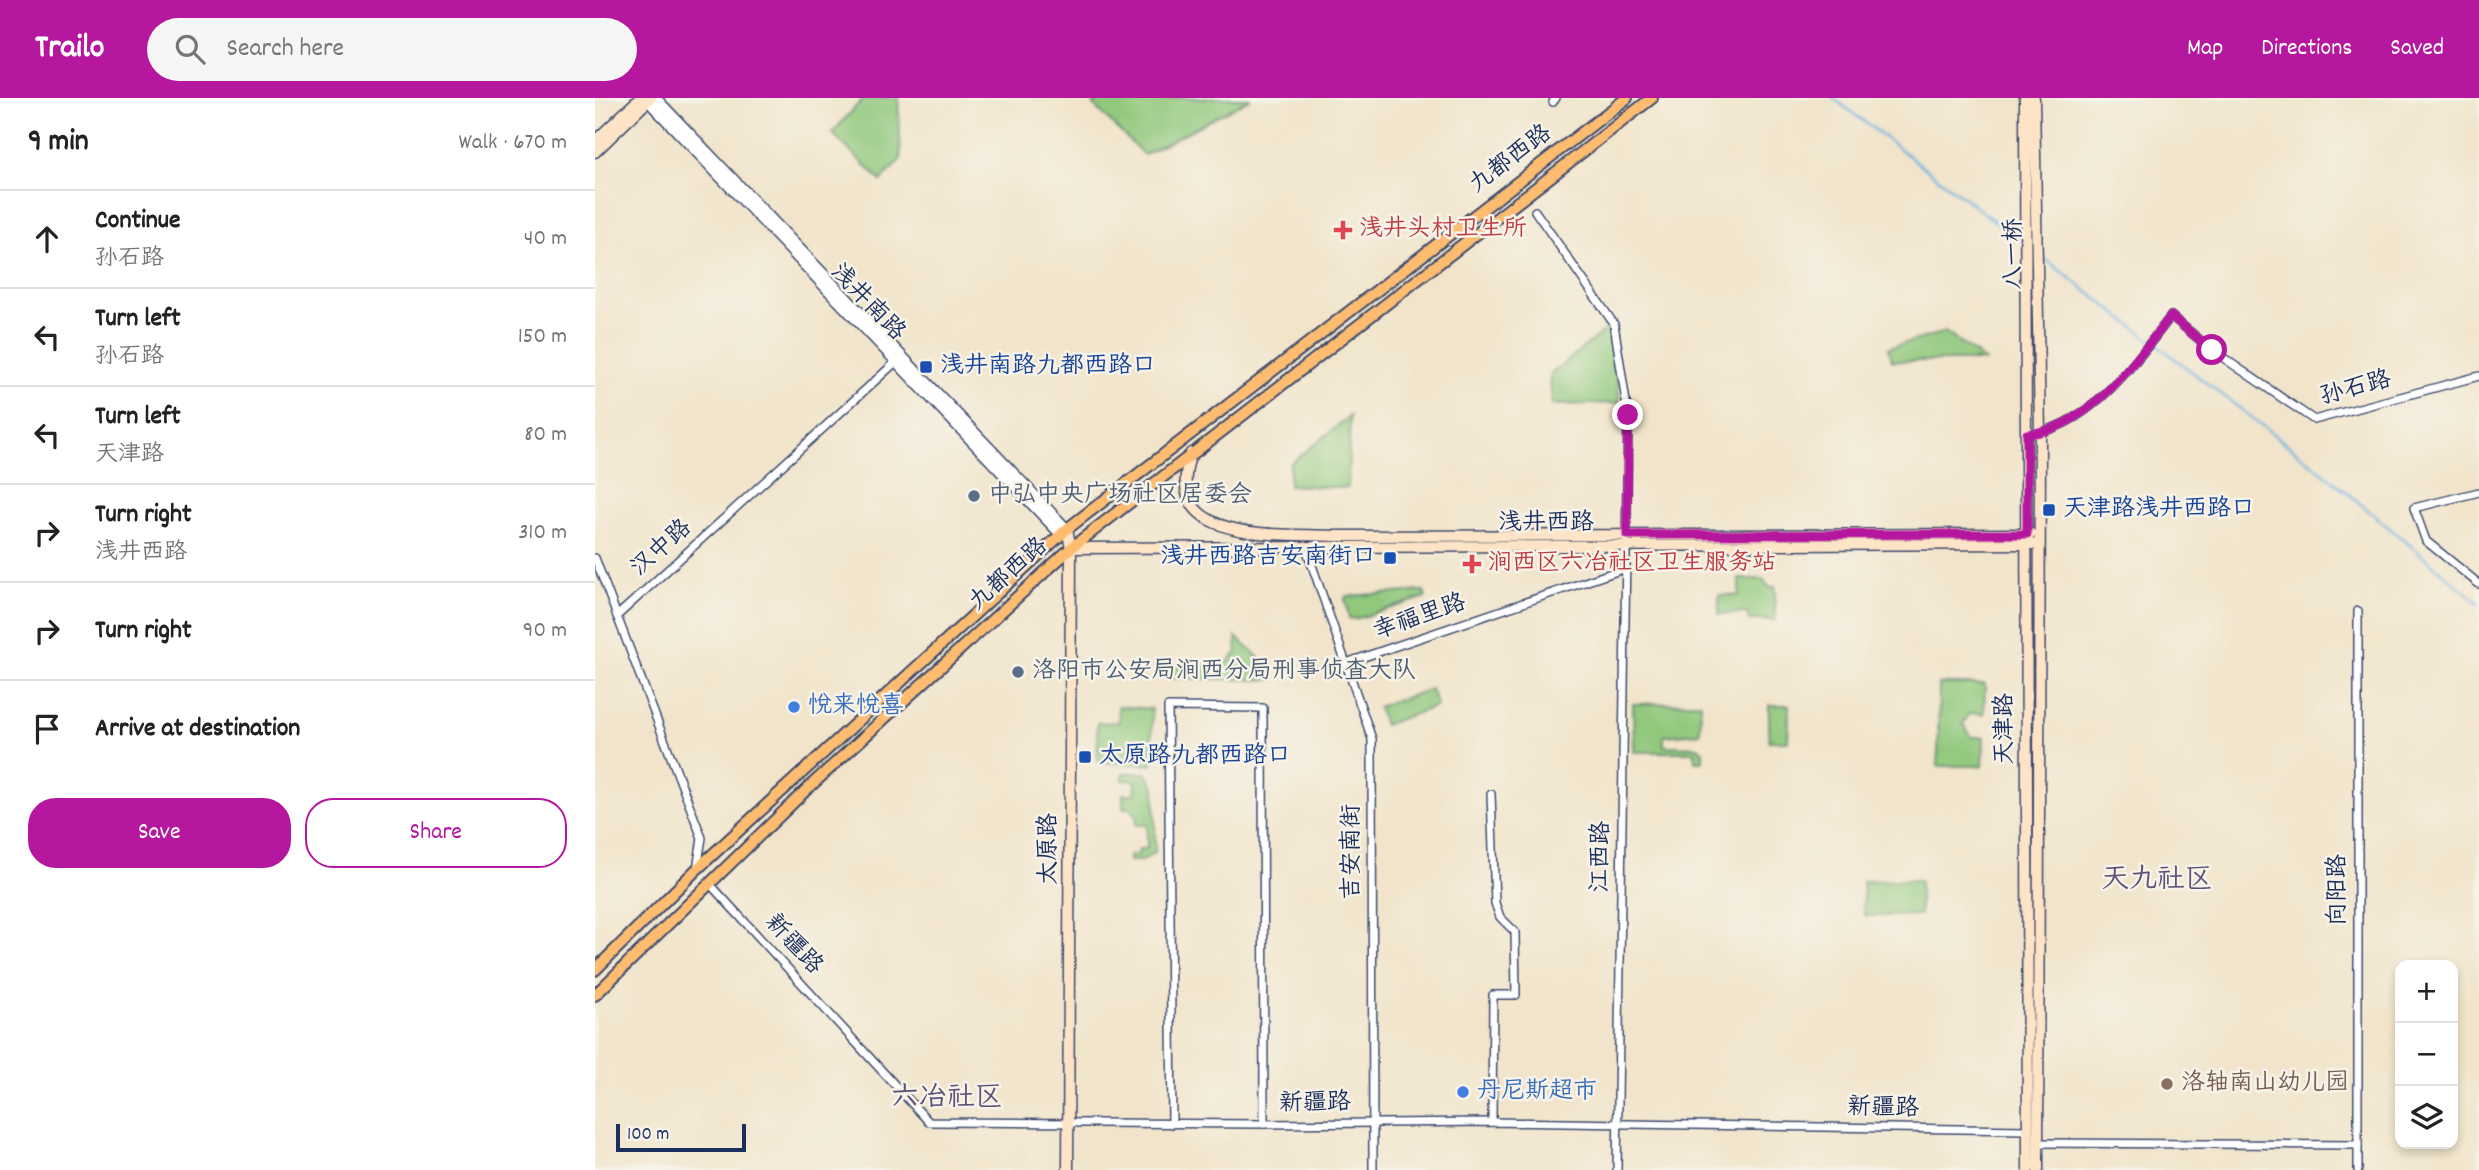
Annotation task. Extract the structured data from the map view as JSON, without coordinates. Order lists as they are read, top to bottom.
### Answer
{
  "streets": {
    "main road": [
      "九都西路",
      "八一桥",
      "浅井西路",
      "天津路",
      "太原路"
    ],
    "street": [
      "浅井南路",
      "孙石路",
      "汉中路",
      "幸福里路",
      "吉安南街",
      "江西路",
      "向阳路",
      "新疆路"
    ]
  },
  "crossings": [
    ["九都西路", "浅井南路"],
    ["九都西路", "浅井西路"],
    ["九都西路", "太原路"],
    ["九都西路", "新疆路"],
    ["八一桥", "天津路"],
    ["浅井南路", "汉中路"],
    ["浅井南路", "太原路"],
    ["孙石路", "天津路"],
    ["浅井西路", "天津路"],
    ["浅井西路", "太原路"],
    ["浅井西路", "吉安南街"],
    ["浅井西路", "江西路"],
    ["幸福里路", "吉安南街"],
    ["幸福里路", "江西路"],
    ["天津路", "新疆路"],
    ["太原路", "新疆路"],
    ["吉安南街", "新疆路"],
    ["江西路", "新疆路"]
  ],
  "districts": ["天九社区", "六冶社区"],
  "places": {
    "health": ["浅井头村卫生所", "涧西区六冶社区卫生服务站"],
    "transit": [
      "浅井南路九都西路口",
      "天津路浅井西路口",
      "浅井西路吉安南街口",
      "太原路九都西路口"
    ],
    "other": [
      "中弘中央广场社区居委会",
      "洛阳市公安局涧西分局刑事侦查大队",
      "悦来悦喜",
      "洛轴南山幼儿园",
      "丹尼斯超市"
    ]
  },
  "scale_bar": "100 m",
  "page": {
    "header": "Trailo",
    "search": "Search here",
    "nav": ["Map", "Directions", "Saved"],
    "heading": ["9 min", "Walk · 670 m"],
    "list": [
      ["Continue", "孙石路", "40 m"],
      ["Turn left", "孙石路", "150 m"],
      ["Turn left", "天津路", "80 m"],
      ["Turn right", "浅井西路", "310 m"],
      ["Turn right", "90 m"],
      "Arrive at destination"
    ],
    "buttons": ["Save", "Share"],
    "map_buttons": ["+", "−"],
    "scale": "100 m"
  }
}
